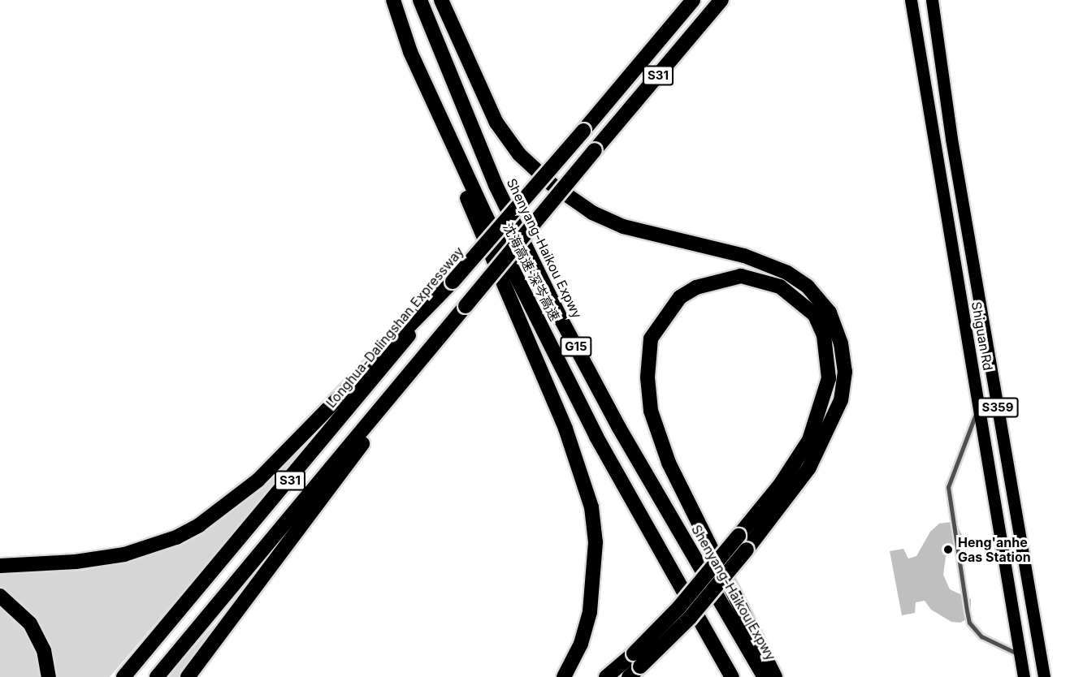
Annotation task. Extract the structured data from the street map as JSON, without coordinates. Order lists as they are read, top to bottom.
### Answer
{
  "streets": {
    "highway": [
      "S31",
      "Shenyang-Haikou Expwy",
      "沈海高速 深岑高速",
      "Longhua-Dalingshan Expressway",
      "G15"
    ],
    "main road": ["Shiguan Rd", "S359"]
  },
  "places": ["Heng'anhe Gas Station"]
}
